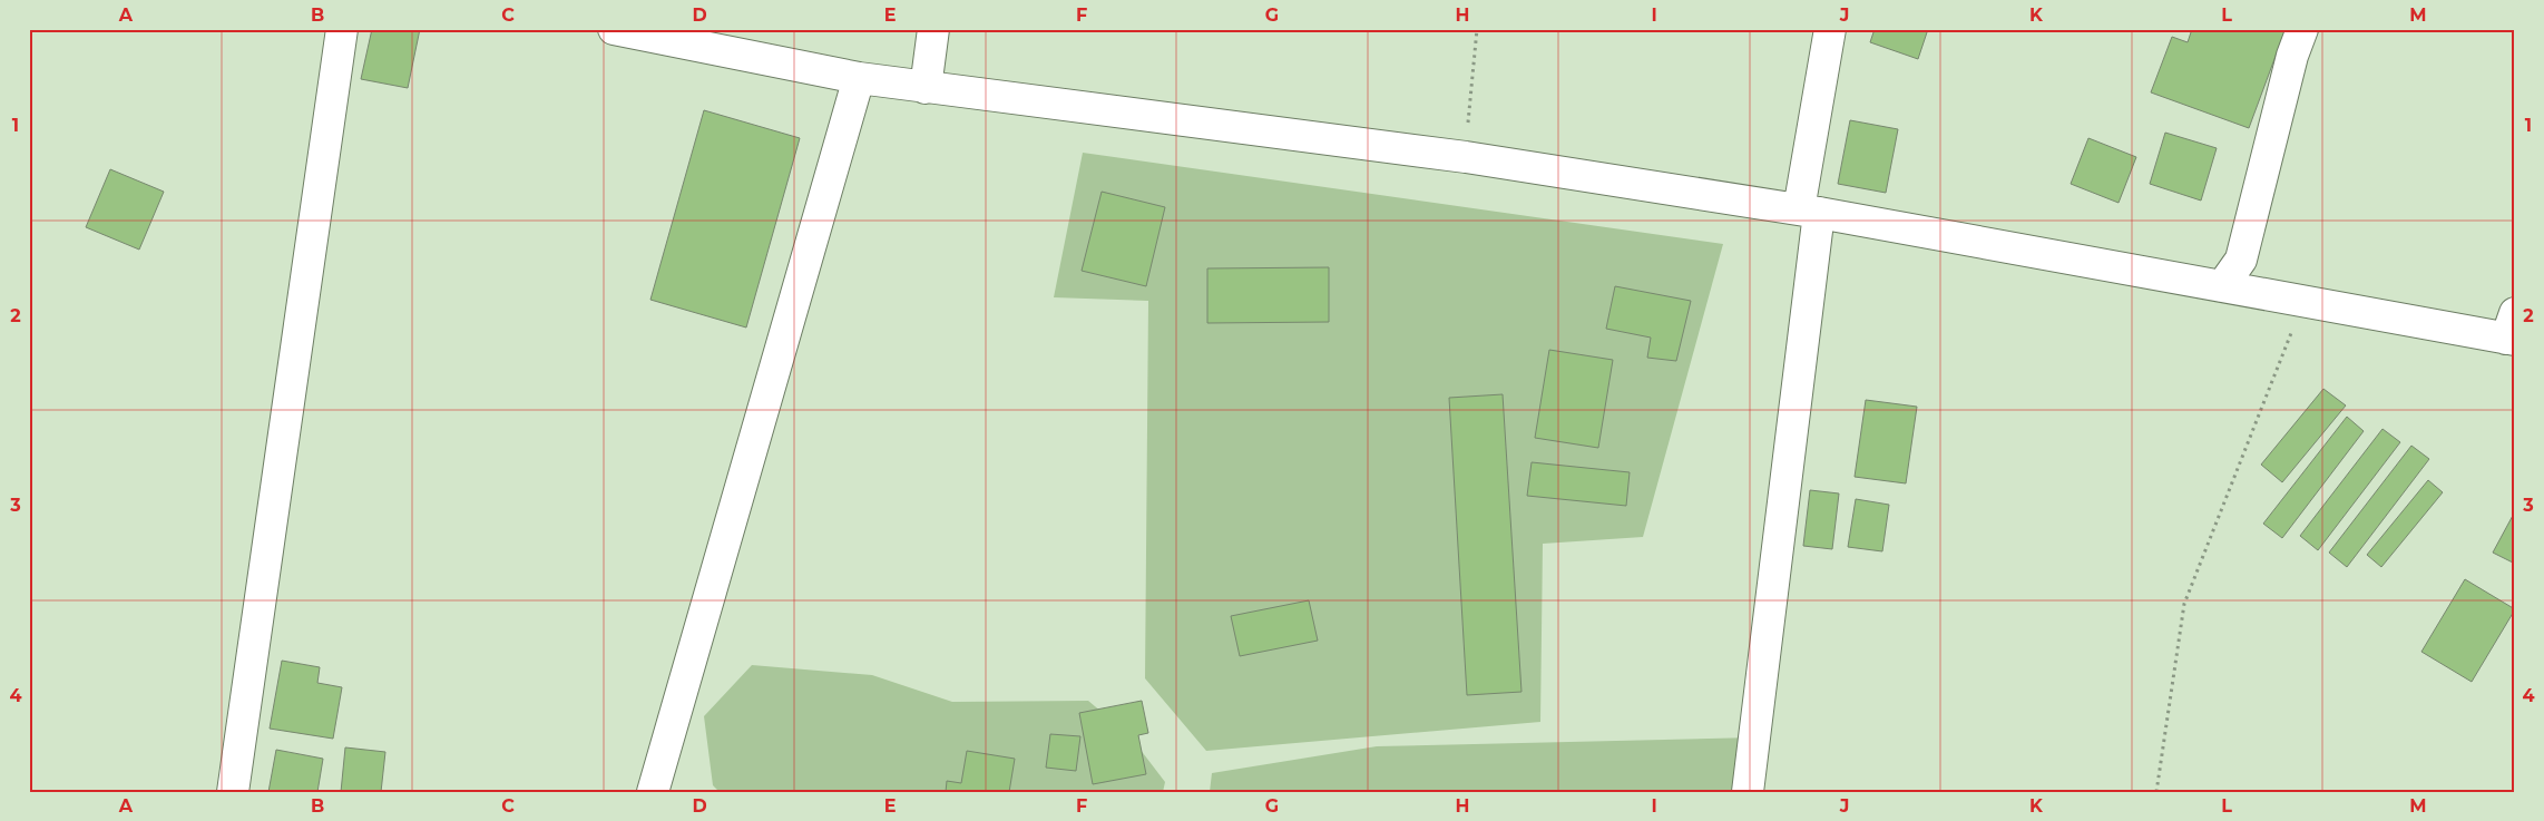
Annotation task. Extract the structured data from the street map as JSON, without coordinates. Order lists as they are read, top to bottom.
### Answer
{
  "grid": {
    "columns": [
      "A",
      "B",
      "C",
      "D",
      "E",
      "F",
      "G",
      "H",
      "I",
      "J",
      "K",
      "L",
      "M"
    ],
    "rows": [
      "1",
      "2",
      "3",
      "4"
    ]
  }
}
